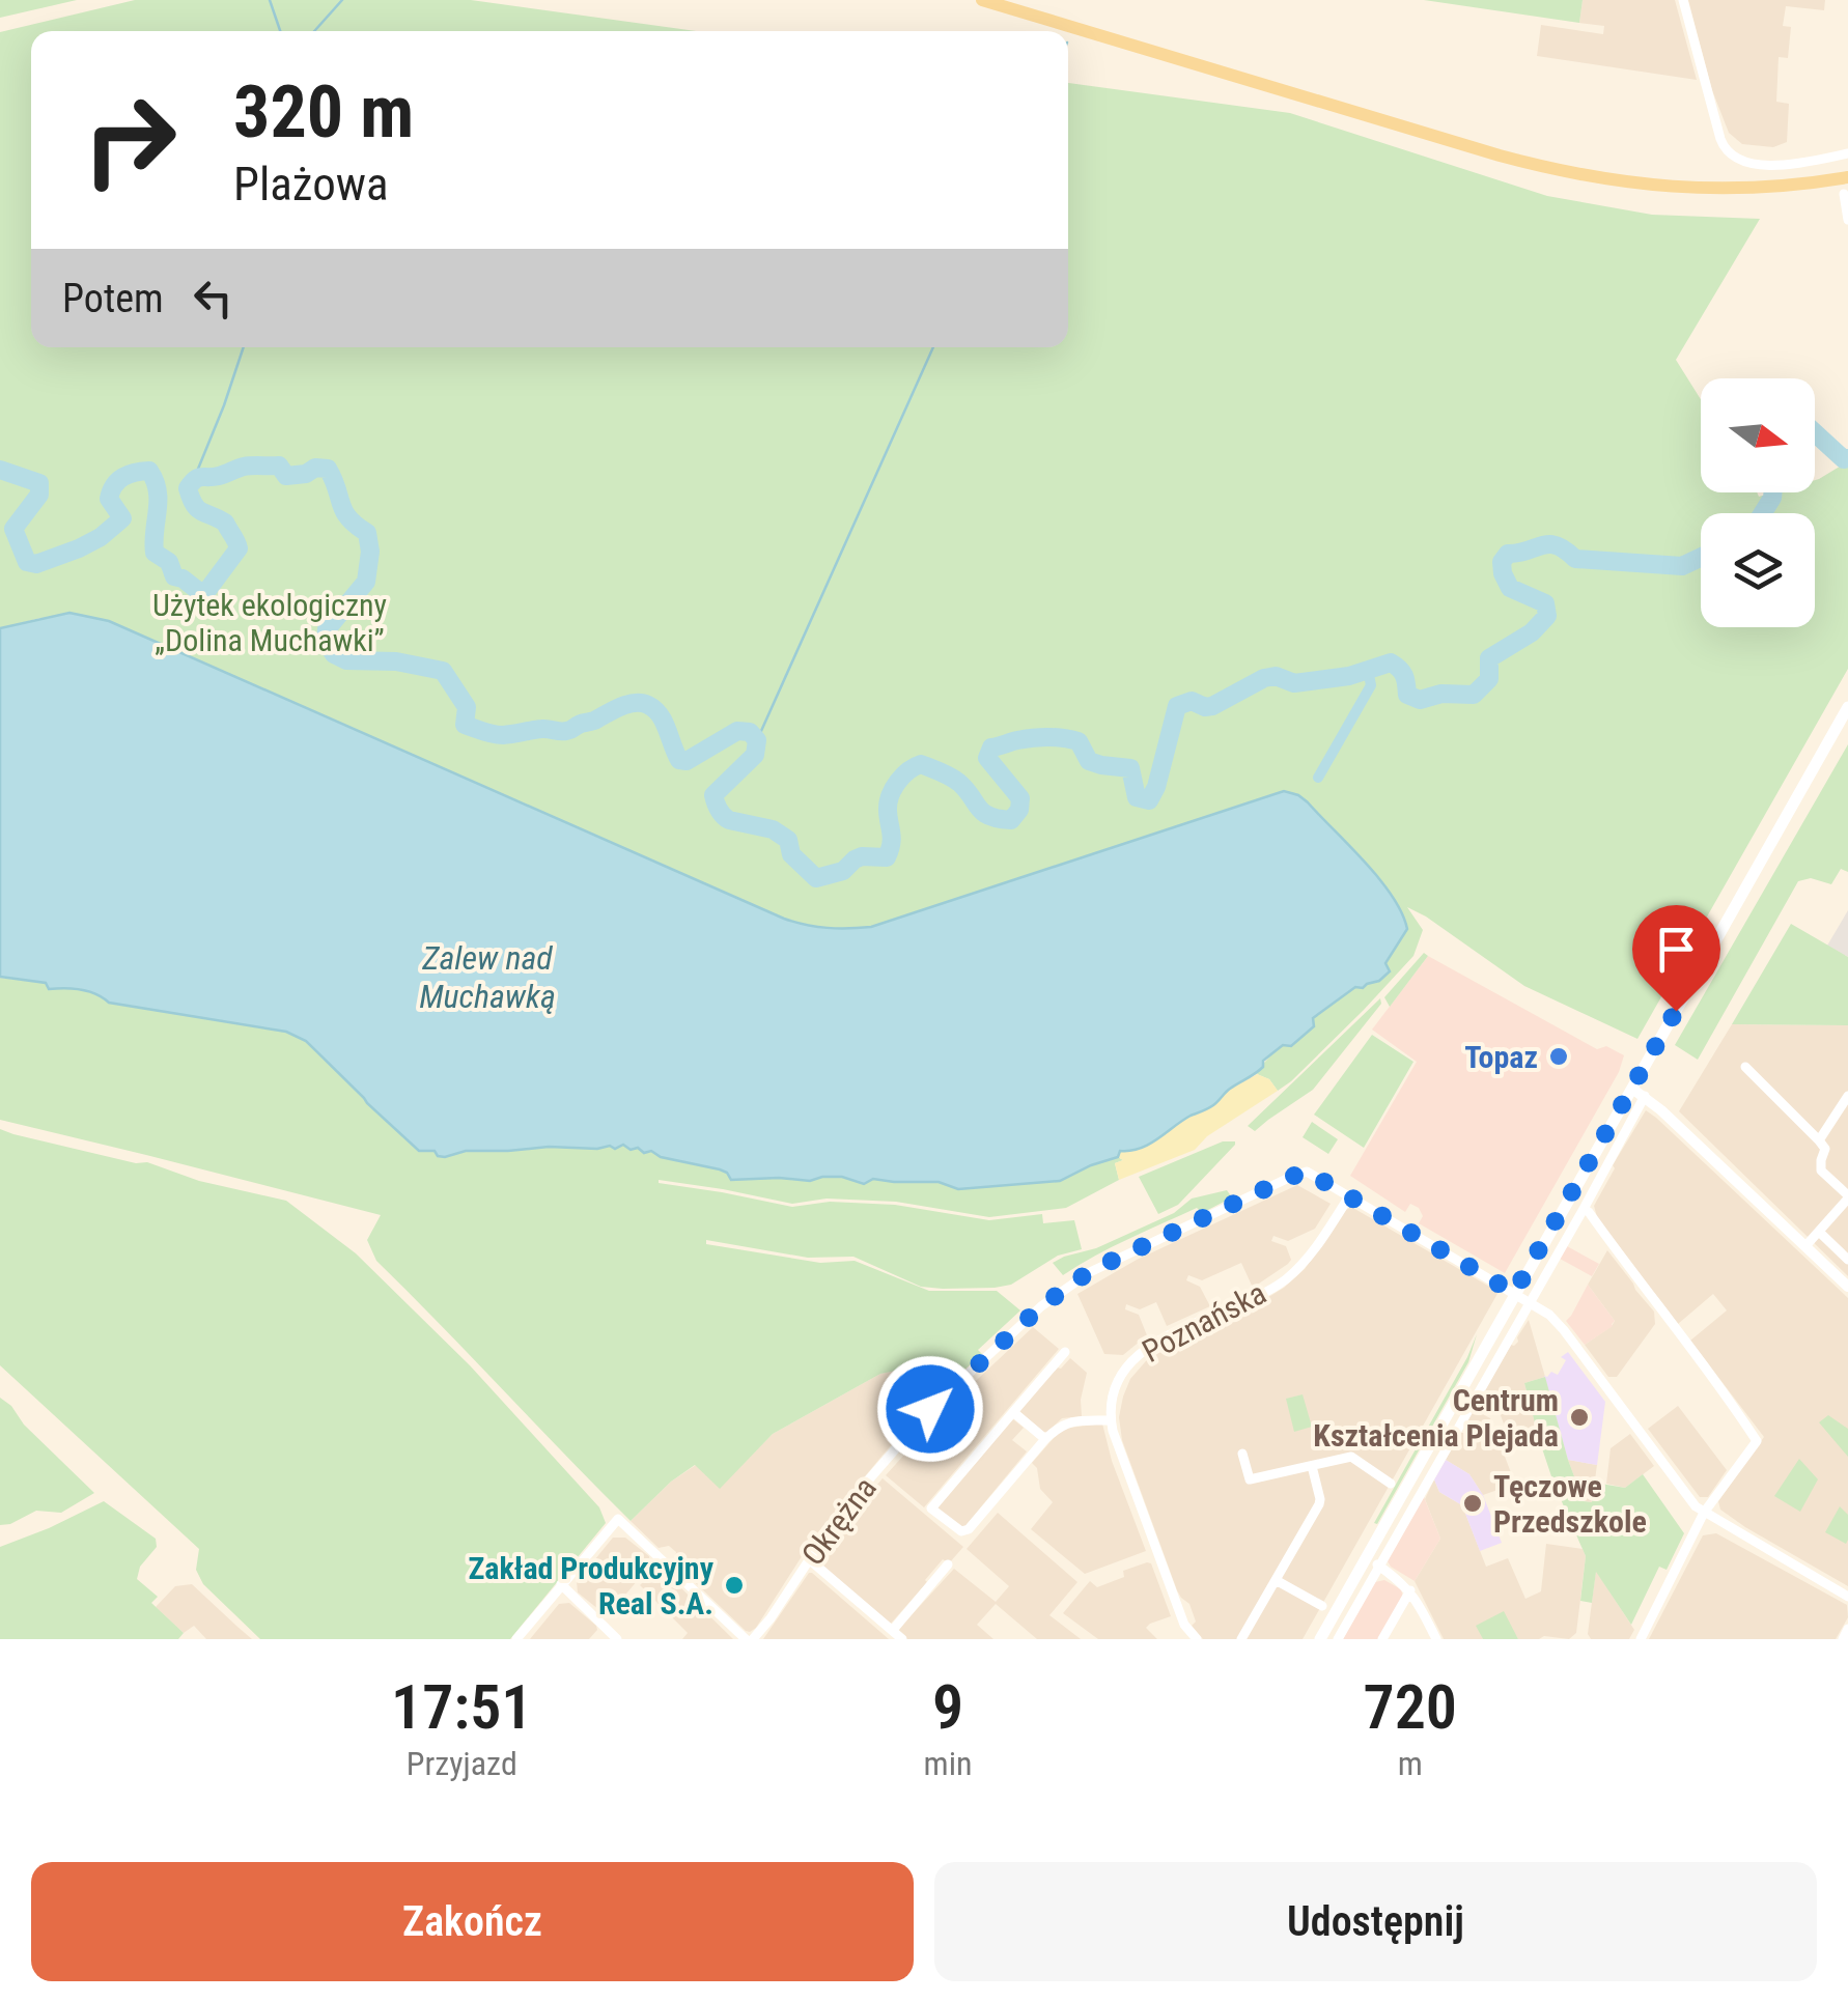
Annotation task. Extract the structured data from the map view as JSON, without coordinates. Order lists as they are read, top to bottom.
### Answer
{
  "streets": {
    "street": ["Poznańska", "Okrężna"]
  },
  "crossings": [
    ["Poznańska", "Okrężna"]
  ],
  "water": ["Zalew nad Muchawką"],
  "parks": ["Użytek ekologiczny „Dolina Muchawki”"],
  "places": [
    "Topaz",
    "Centrum Kształcenia Plejada",
    "Tęczowe Przedszkole",
    "Zakład Produkcyjny Real S.A."
  ],
  "north": "right",
  "page": {
    "turn": ["320 m", "Plażowa"],
    "then": "Potem",
    "eta": [
      "17:51",
      "Przyjazd",
      "9",
      "min",
      "720",
      "m"
    ],
    "buttons": ["Zakończ", "Udostępnij"]
  }
}
